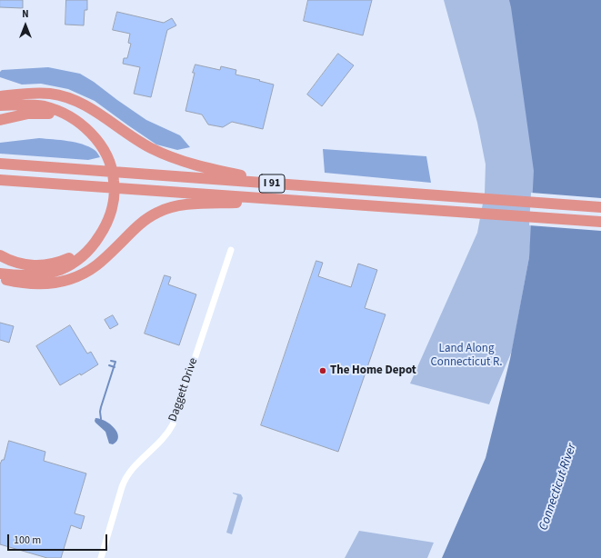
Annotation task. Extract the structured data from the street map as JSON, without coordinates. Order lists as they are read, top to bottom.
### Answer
{
  "streets": {
    "highway": ["I 91"],
    "street": ["Daggett Drive"]
  },
  "water": ["Connecticut River"],
  "parks": ["Land Along Connecticut R."],
  "places": ["The Home Depot"],
  "scale_bar": "100 m",
  "north": "top"
}
